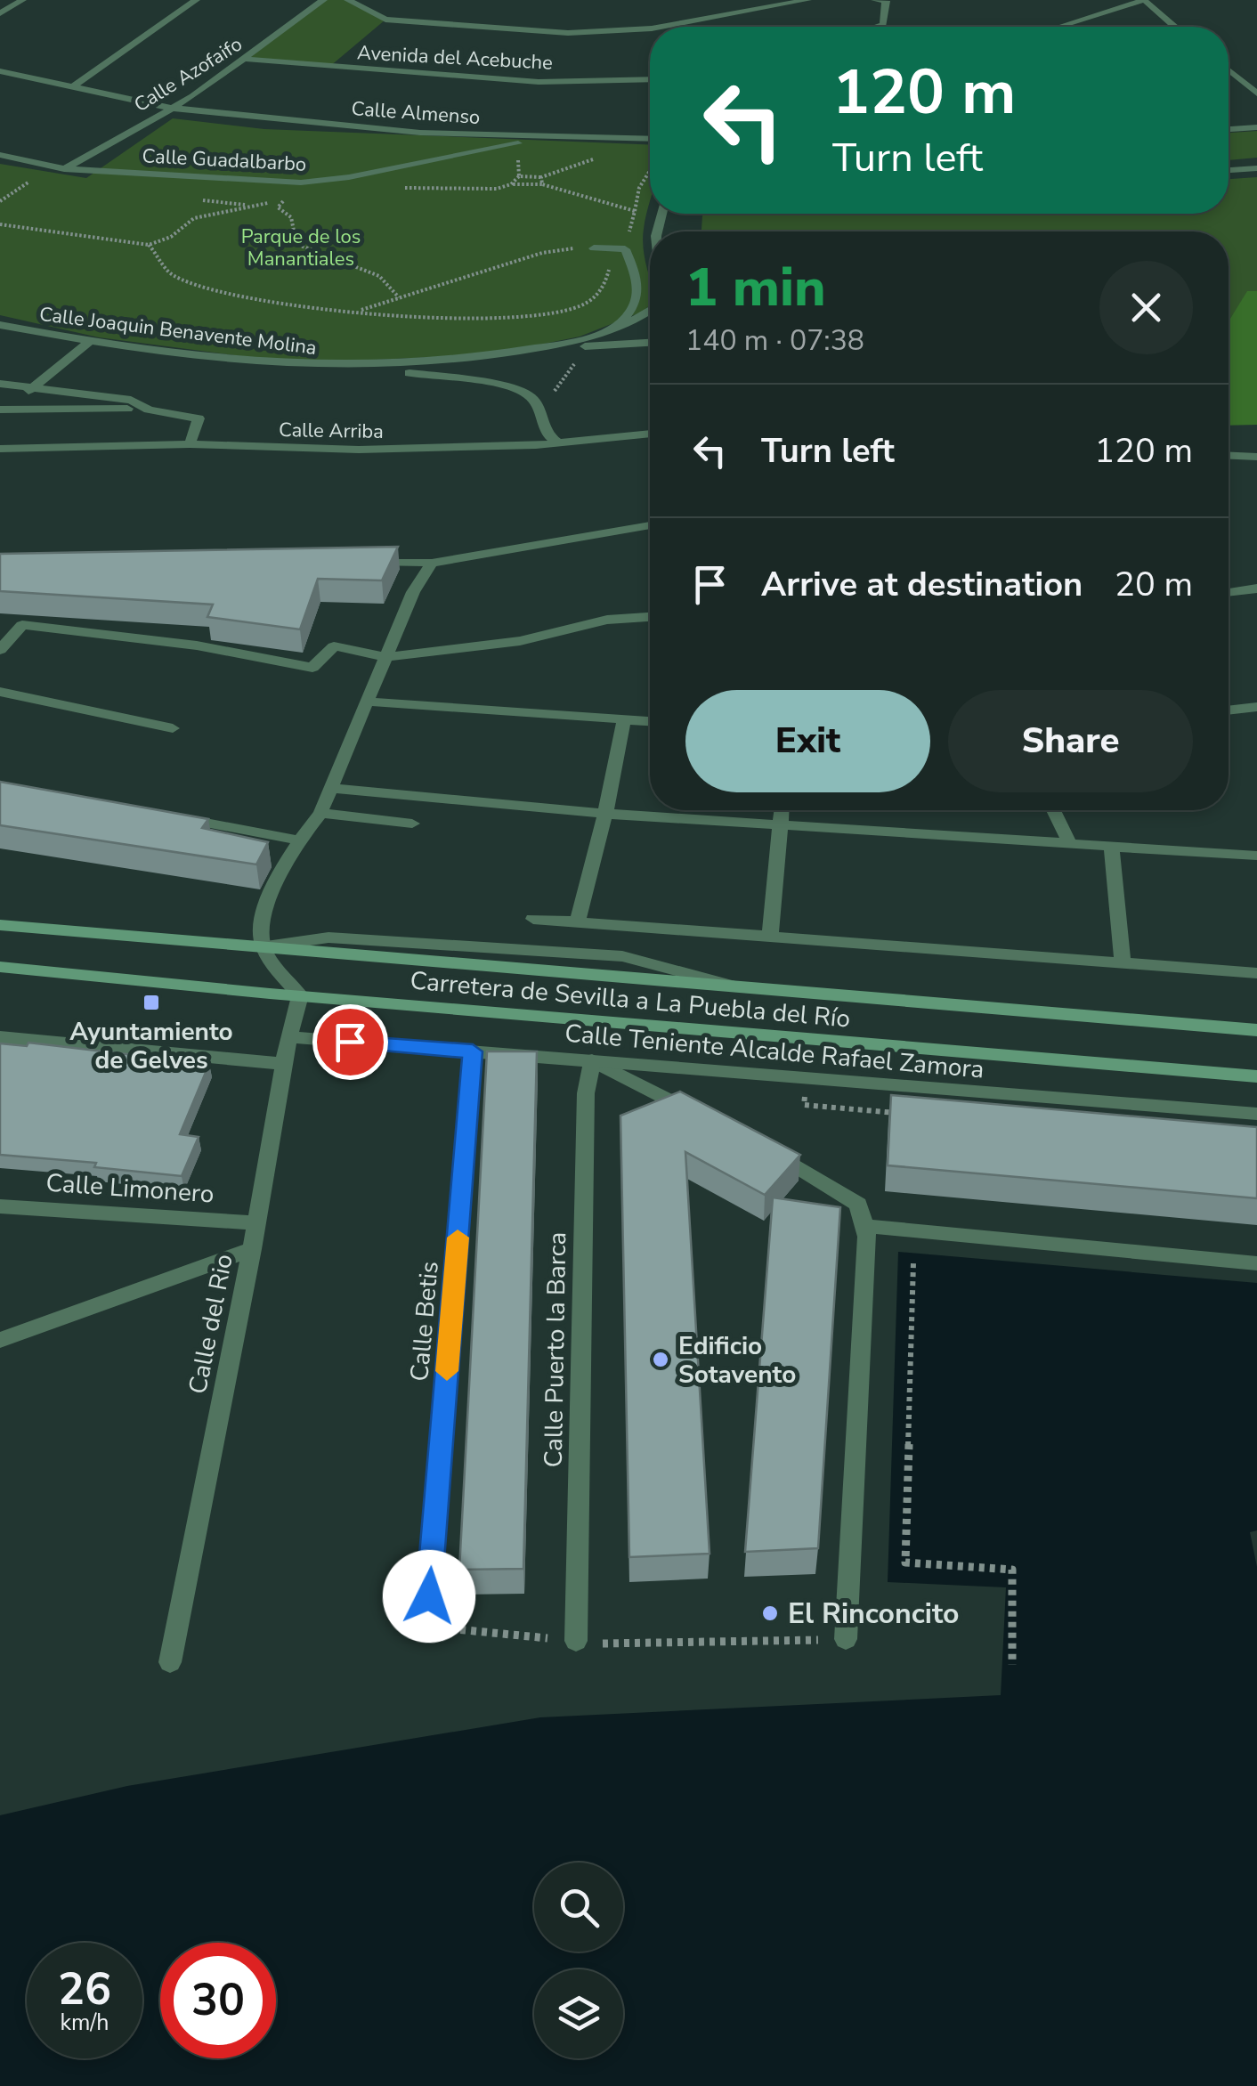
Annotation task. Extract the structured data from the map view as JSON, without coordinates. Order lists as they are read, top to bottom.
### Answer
{
  "streets": {
    "main road": ["Carretera de Sevilla a La Puebla del Río"],
    "street": [
      "Avenida del Acebuche",
      "Calle Azofaifo",
      "Calle Almenso",
      "Calle Guadalbarbo",
      "Calle Joaquin Benavente Molina",
      "Calle Arriba",
      "Calle Teniente Alcalde Rafael Zamora",
      "Calle Limonero",
      "Calle Betis",
      "Calle del Rio",
      "Calle Puerto la Barca"
    ]
  },
  "crossings": [
    ["Avenida del Acebuche", "Calle Azofaifo"],
    ["Calle Azofaifo", "Calle Almenso"],
    ["Calle Azofaifo", "Calle Guadalbarbo"],
    ["Calle Almenso", "Calle Guadalbarbo"],
    ["Carretera de Sevilla a La Puebla del Río", "Calle del Rio"],
    ["Calle Teniente Alcalde Rafael Zamora", "Calle Betis"],
    ["Calle Teniente Alcalde Rafael Zamora", "Calle del Rio"],
    ["Calle Teniente Alcalde Rafael Zamora", "Calle Puerto la Barca"],
    ["Calle Limonero", "Calle del Rio"]
  ],
  "parks": ["Parque de los Manantiales"],
  "places": {
    "transit": ["Ayuntamiento de Gelves"],
    "other": ["Edificio Sotavento", "El Rinconcito"]
  },
  "page": {
    "turn": ["120 m", "Turn left"],
    "heading": ["1 min", "140 m · 07:38"],
    "list": [
      {
        "name": "Turn left",
        "value": "120 m"
      },
      {
        "name": "Arrive at destination",
        "value": "20 m"
      }
    ],
    "buttons": ["Exit", "Share"],
    "speed": "26 km/h",
    "limit": "30"
  }
}
